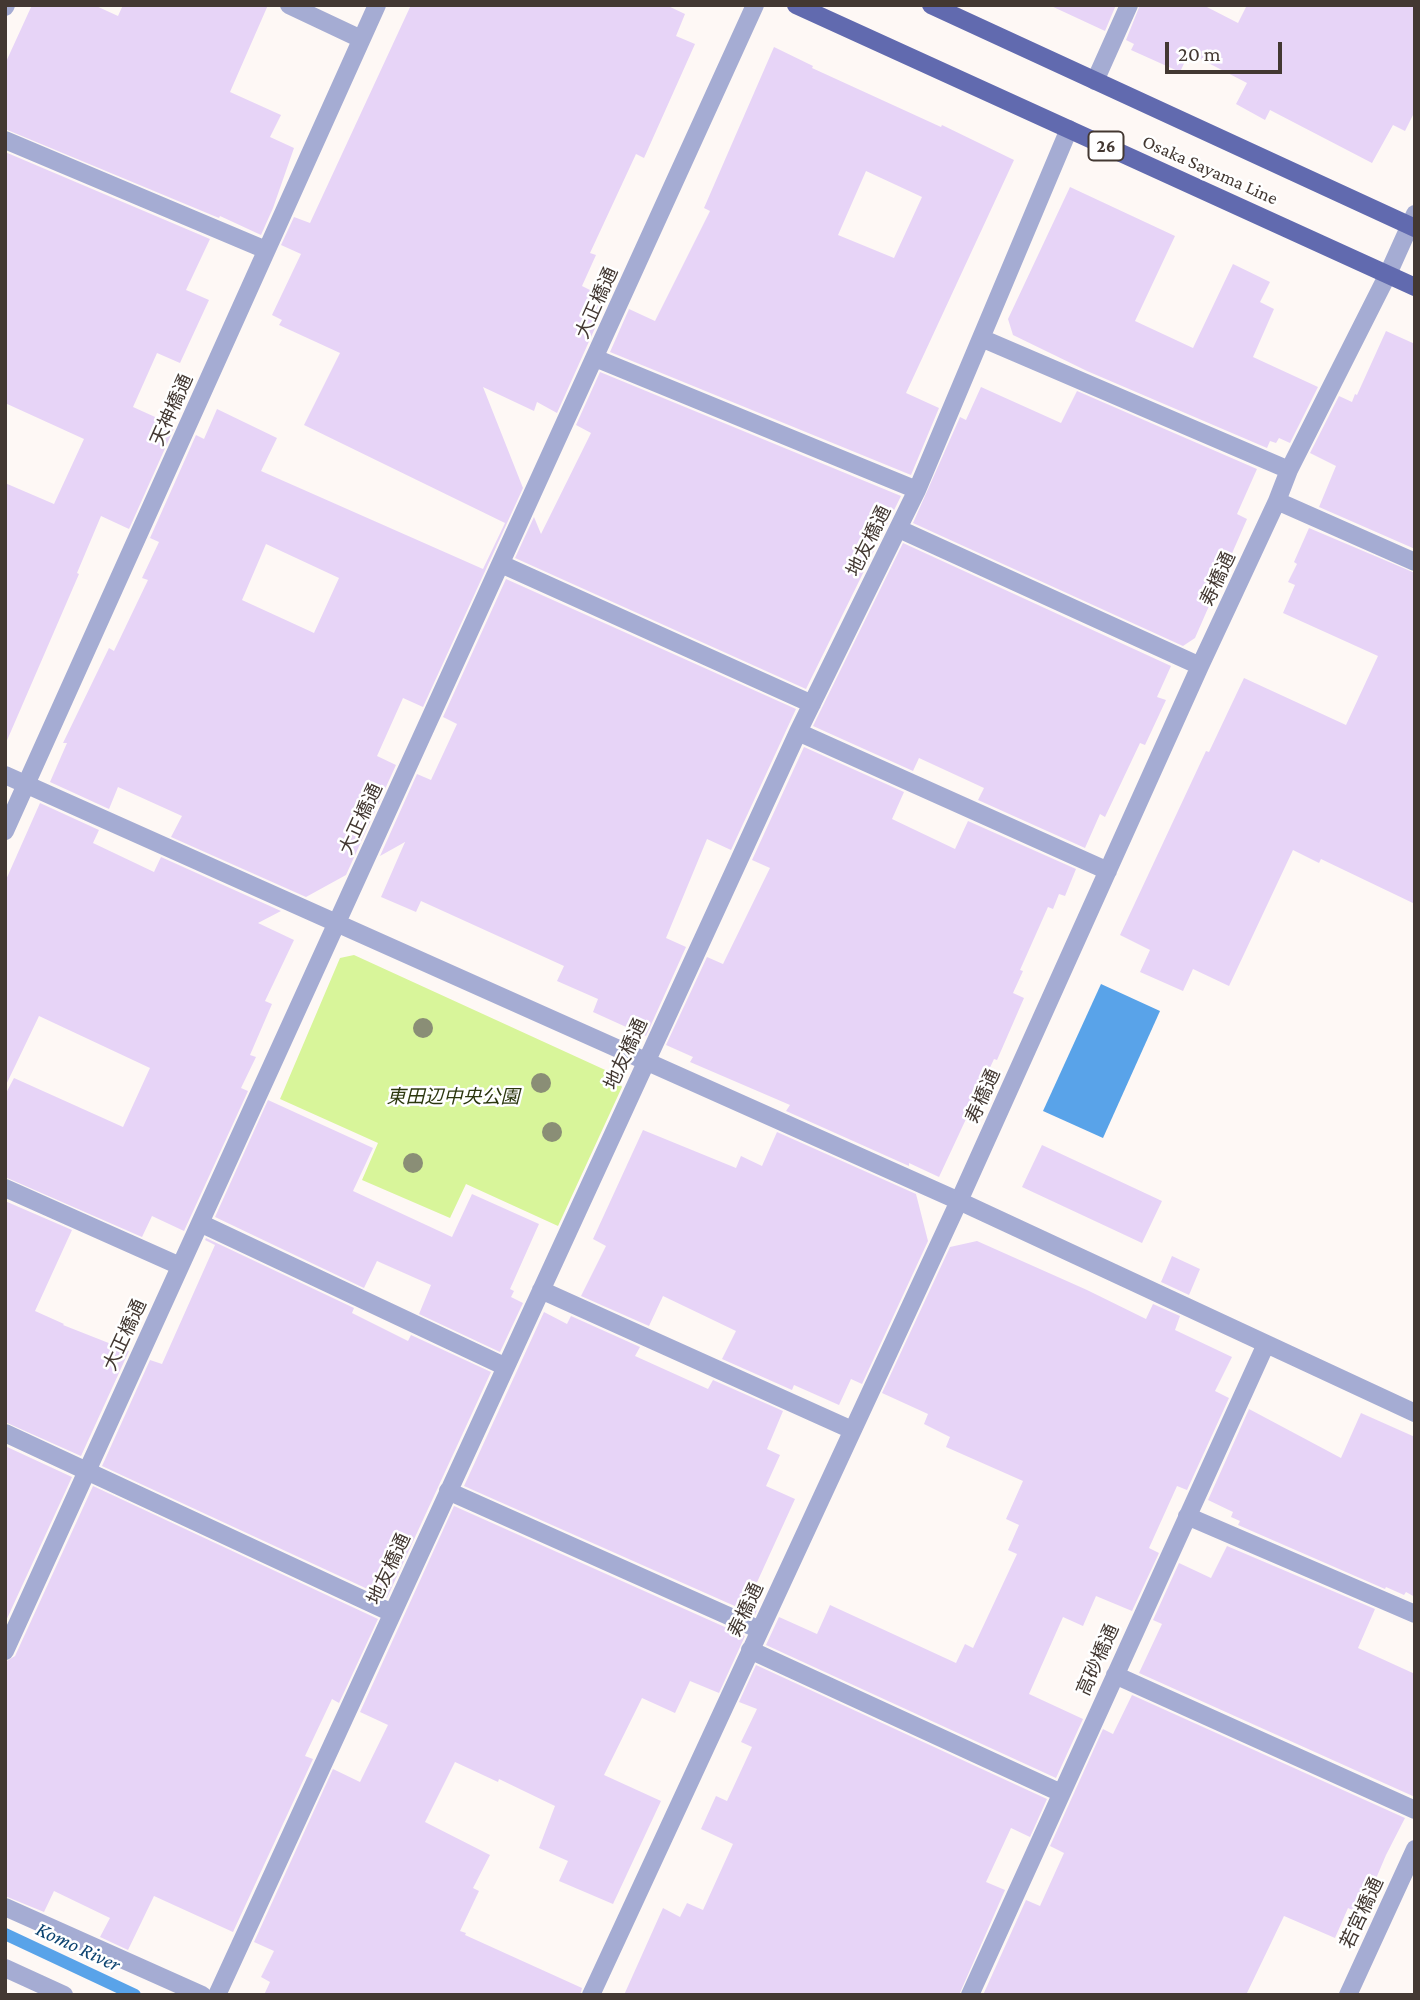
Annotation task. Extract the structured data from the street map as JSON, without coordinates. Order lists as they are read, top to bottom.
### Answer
{
  "streets": {
    "main road": ["26", "Osaka Sayama Line"],
    "street": [
      "大正橋通",
      "天神橋通",
      "地友橋通",
      "寿橋通",
      "高砂橋通",
      "若宮橋通"
    ]
  },
  "crossings": [
    ["Osaka Sayama Line", "地友橋通"],
    ["Osaka Sayama Line", "寿橋通"]
  ],
  "water": ["Komo River"],
  "parks": ["東田辺中央公園"],
  "scale_bar": "20 m"
}
